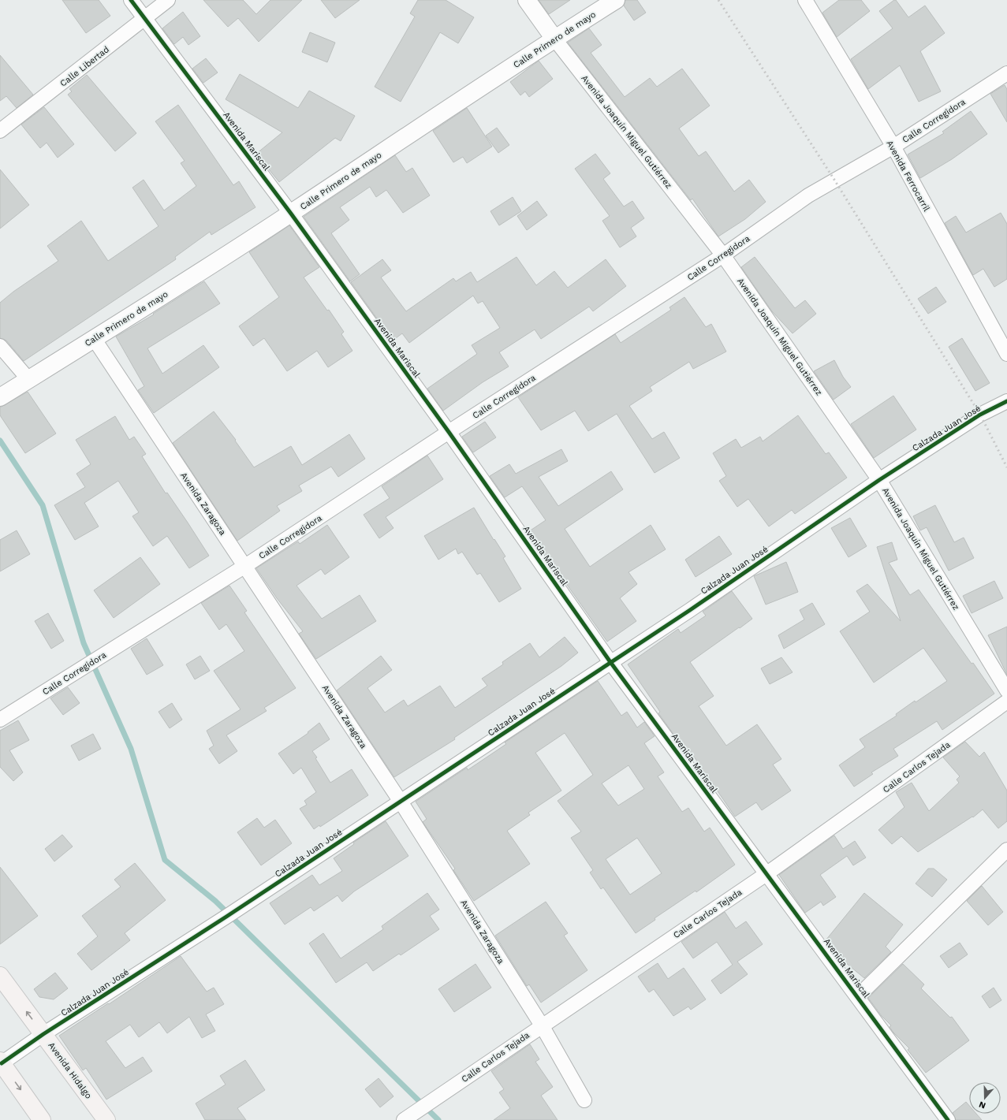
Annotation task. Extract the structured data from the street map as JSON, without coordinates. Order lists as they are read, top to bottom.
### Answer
{
  "streets": {
    "main road": ["Avenida Hidalgo"],
    "street": [
      "Calle Primero de mayo",
      "Calle Libertad",
      "Calle Corregidora",
      "Avenida Joaquín Miguel Gutiérrez",
      "Avenida Mariscal",
      "Avenida Ferrocarril",
      "Calzada Juan José",
      "Avenida Zaragoza",
      "Calle Carlos Tejada"
    ]
  },
  "crossings": [
    ["Calle Primero de mayo", "Avenida Joaquín Miguel Gutiérrez"],
    ["Calle Primero de mayo", "Avenida Mariscal"],
    ["Calle Primero de mayo", "Avenida Zaragoza"],
    ["Calle Libertad", "Avenida Mariscal"],
    ["Calle Corregidora", "Avenida Joaquín Miguel Gutiérrez"],
    ["Calle Corregidora", "Avenida Mariscal"],
    ["Calle Corregidora", "Avenida Ferrocarril"],
    ["Calle Corregidora", "Avenida Zaragoza"],
    ["Avenida Joaquín Miguel Gutiérrez", "Calzada Juan José"],
    ["Avenida Mariscal", "Calzada Juan José"],
    ["Avenida Mariscal", "Calle Carlos Tejada"],
    ["Calzada Juan José", "Avenida Zaragoza"],
    ["Calzada Juan José", "Avenida Hidalgo"],
    ["Avenida Zaragoza", "Calle Carlos Tejada"]
  ],
  "one_way": ["Avenida Hidalgo"],
  "north": "bottom"
}
